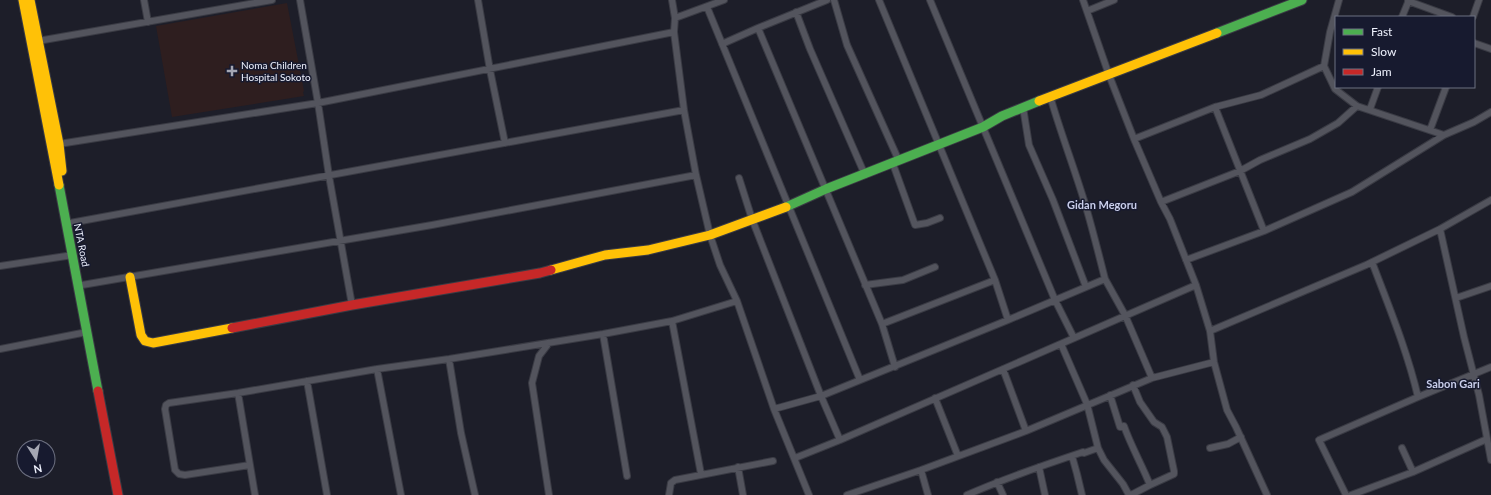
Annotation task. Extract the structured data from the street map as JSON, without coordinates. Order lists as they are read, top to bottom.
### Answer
{
  "streets": {
    "street": ["NTA Road"]
  },
  "districts": ["Gidan Megoru", "Sabon Gari"],
  "places": {
    "health": ["Noma Children Hospital Sokoto"]
  },
  "legend": ["Fast", "Slow", "Jam"],
  "north": "bottom"
}
